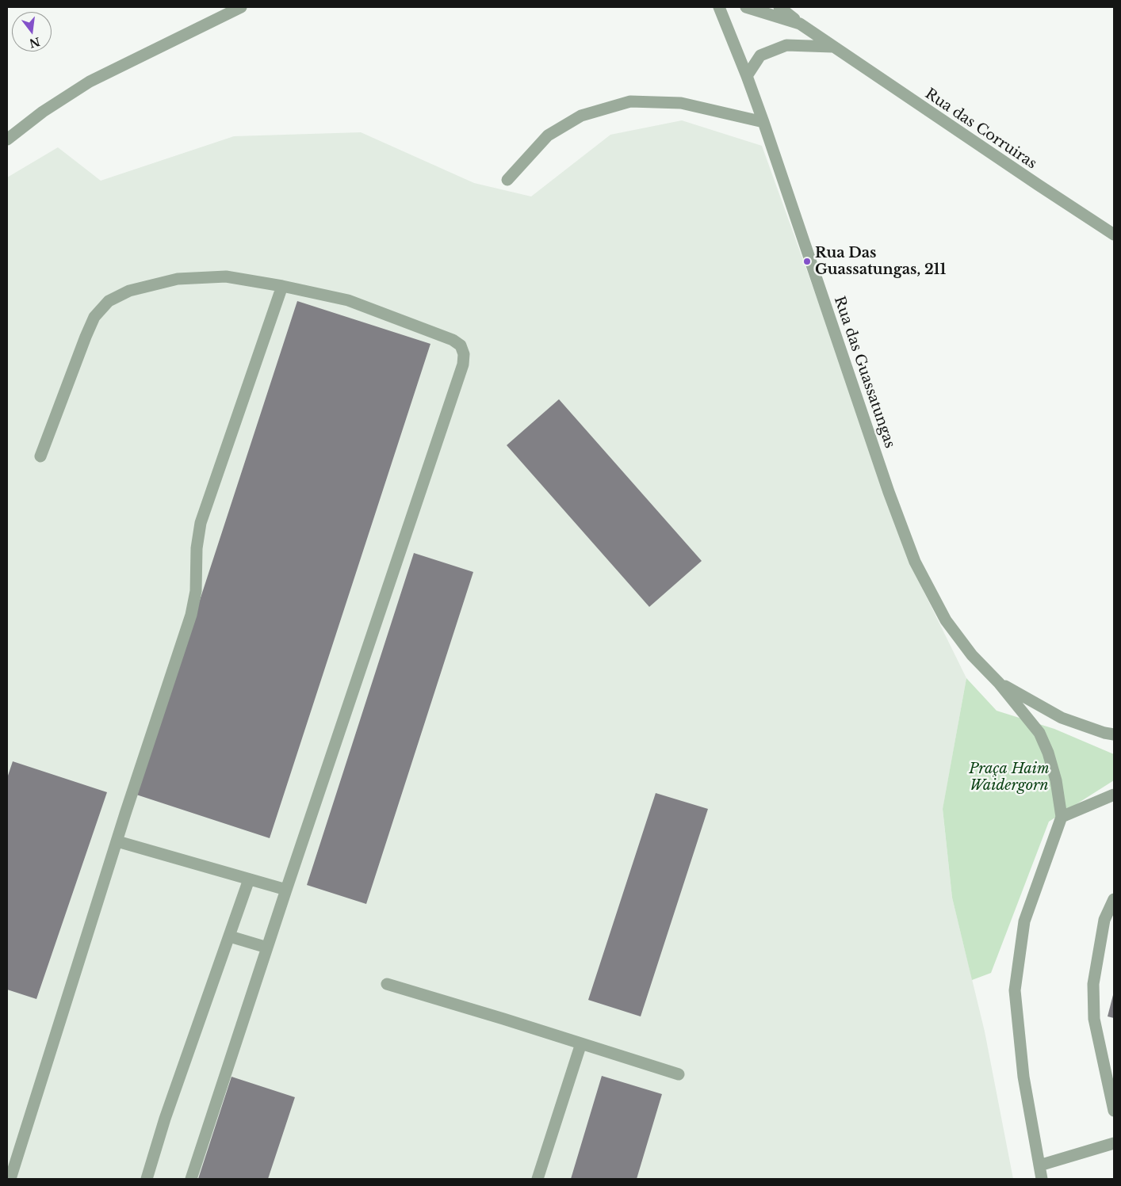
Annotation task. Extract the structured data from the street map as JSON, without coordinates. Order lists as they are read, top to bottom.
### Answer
{
  "streets": {
    "street": ["Rua das Corruiras", "Rua das Guassatungas"]
  },
  "parks": ["Praça Haim Waidergorn"],
  "places": ["Rua Das Guassatungas, 211"],
  "north": "bottom"
}
